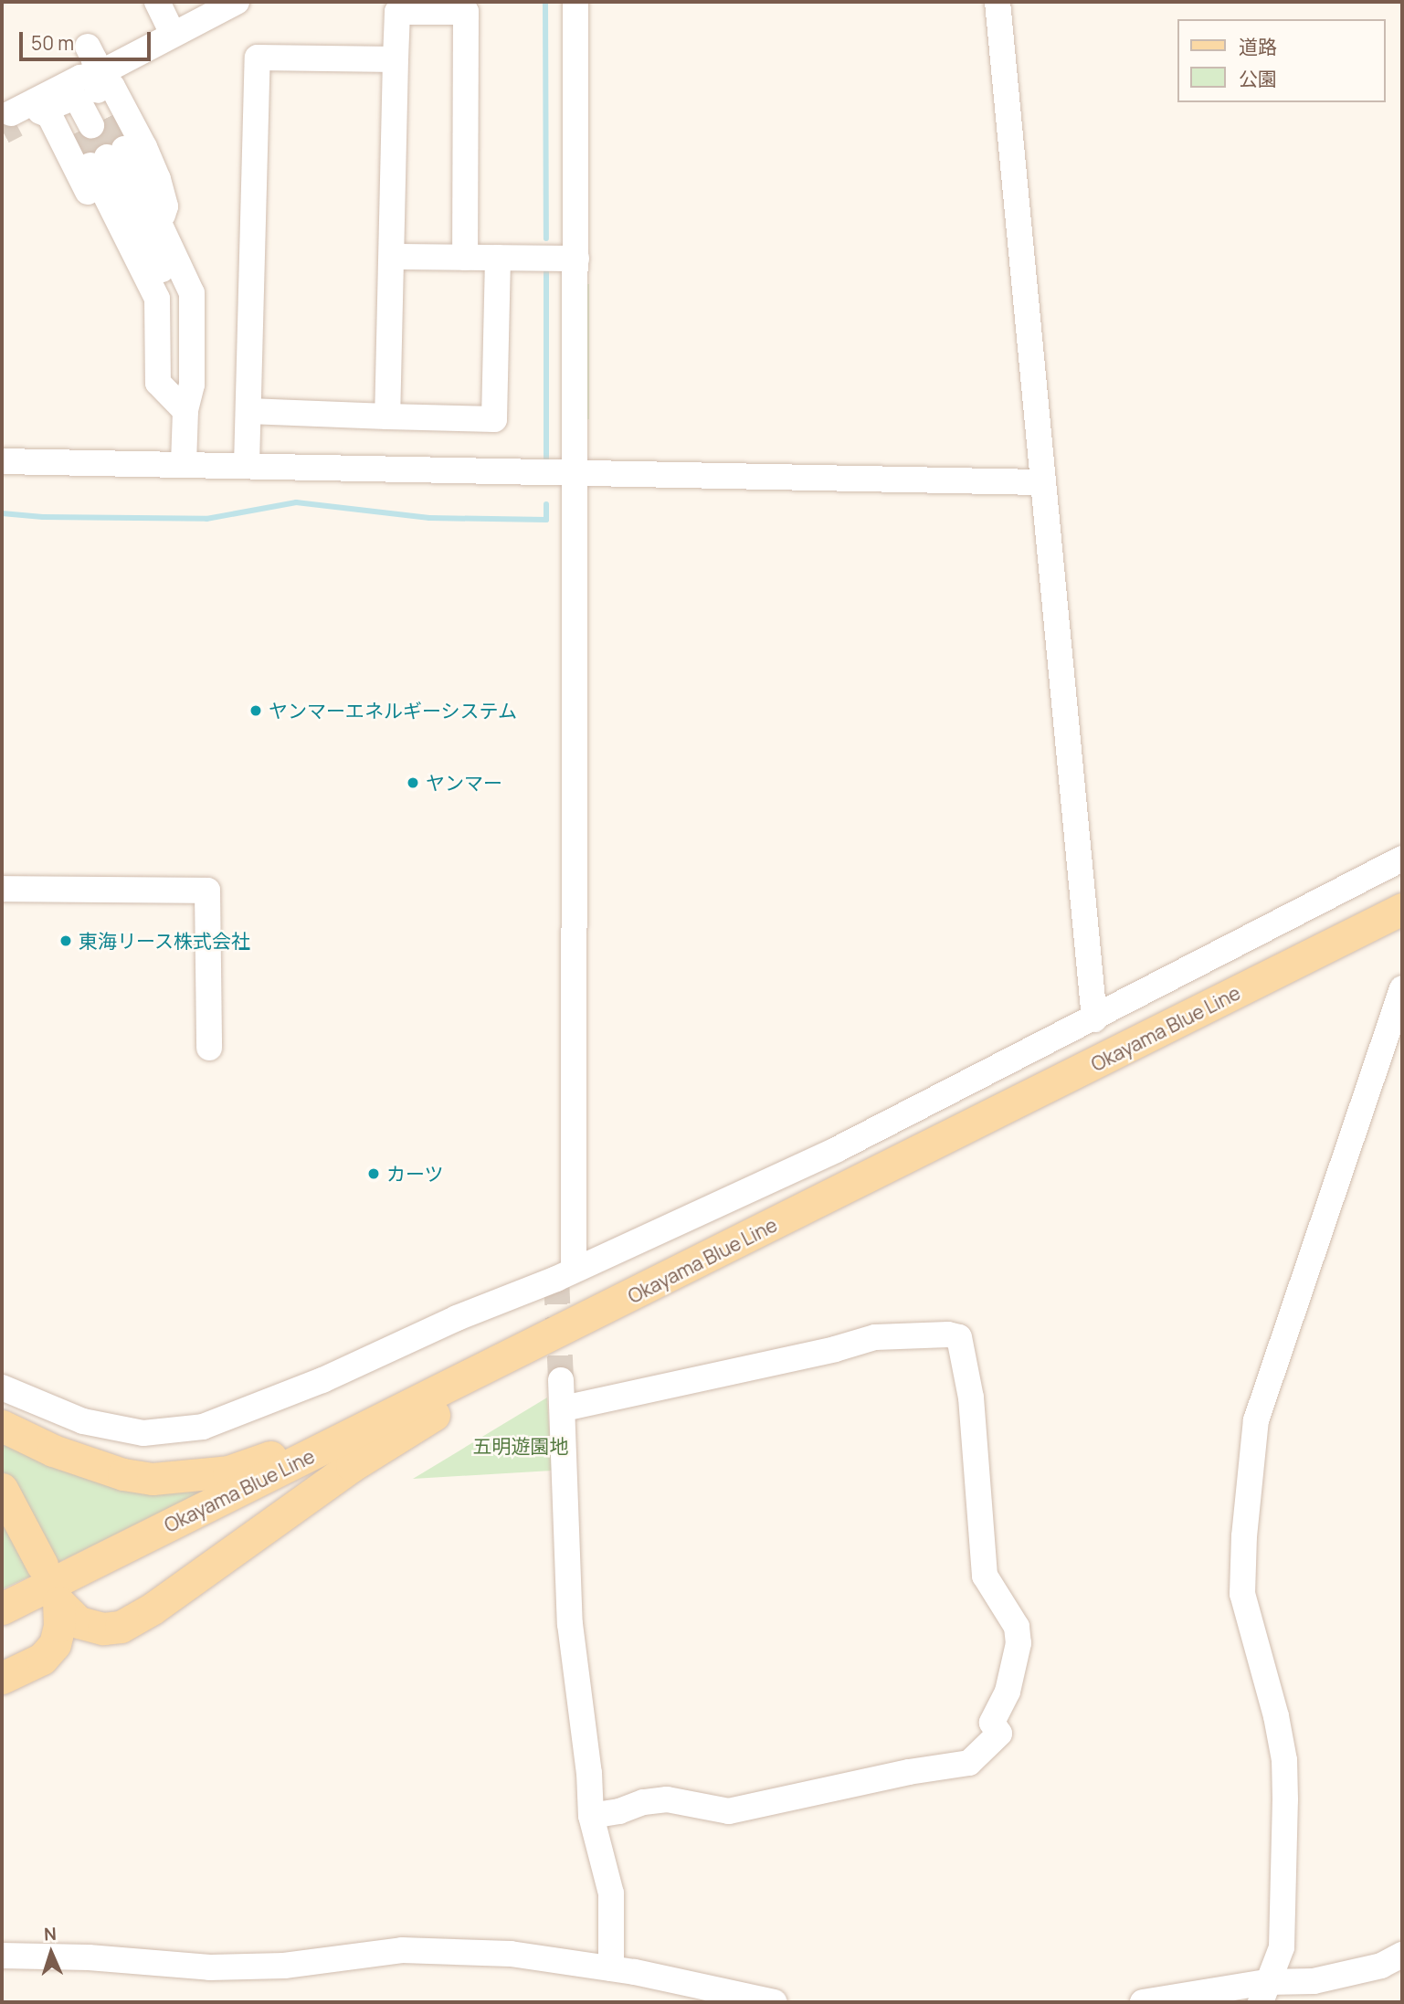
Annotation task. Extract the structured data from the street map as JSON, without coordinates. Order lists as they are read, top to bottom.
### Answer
{
  "streets": {
    "main road": ["Okayama Blue Line"]
  },
  "parks": ["五明遊園地"],
  "places": [
    "ヤンマーエネルギーシステム",
    "ヤンマー",
    "東海リース株式会社",
    "カーツ"
  ],
  "legend": ["道路", "公園"],
  "scale_bar": "50 m",
  "north": "top"
}
